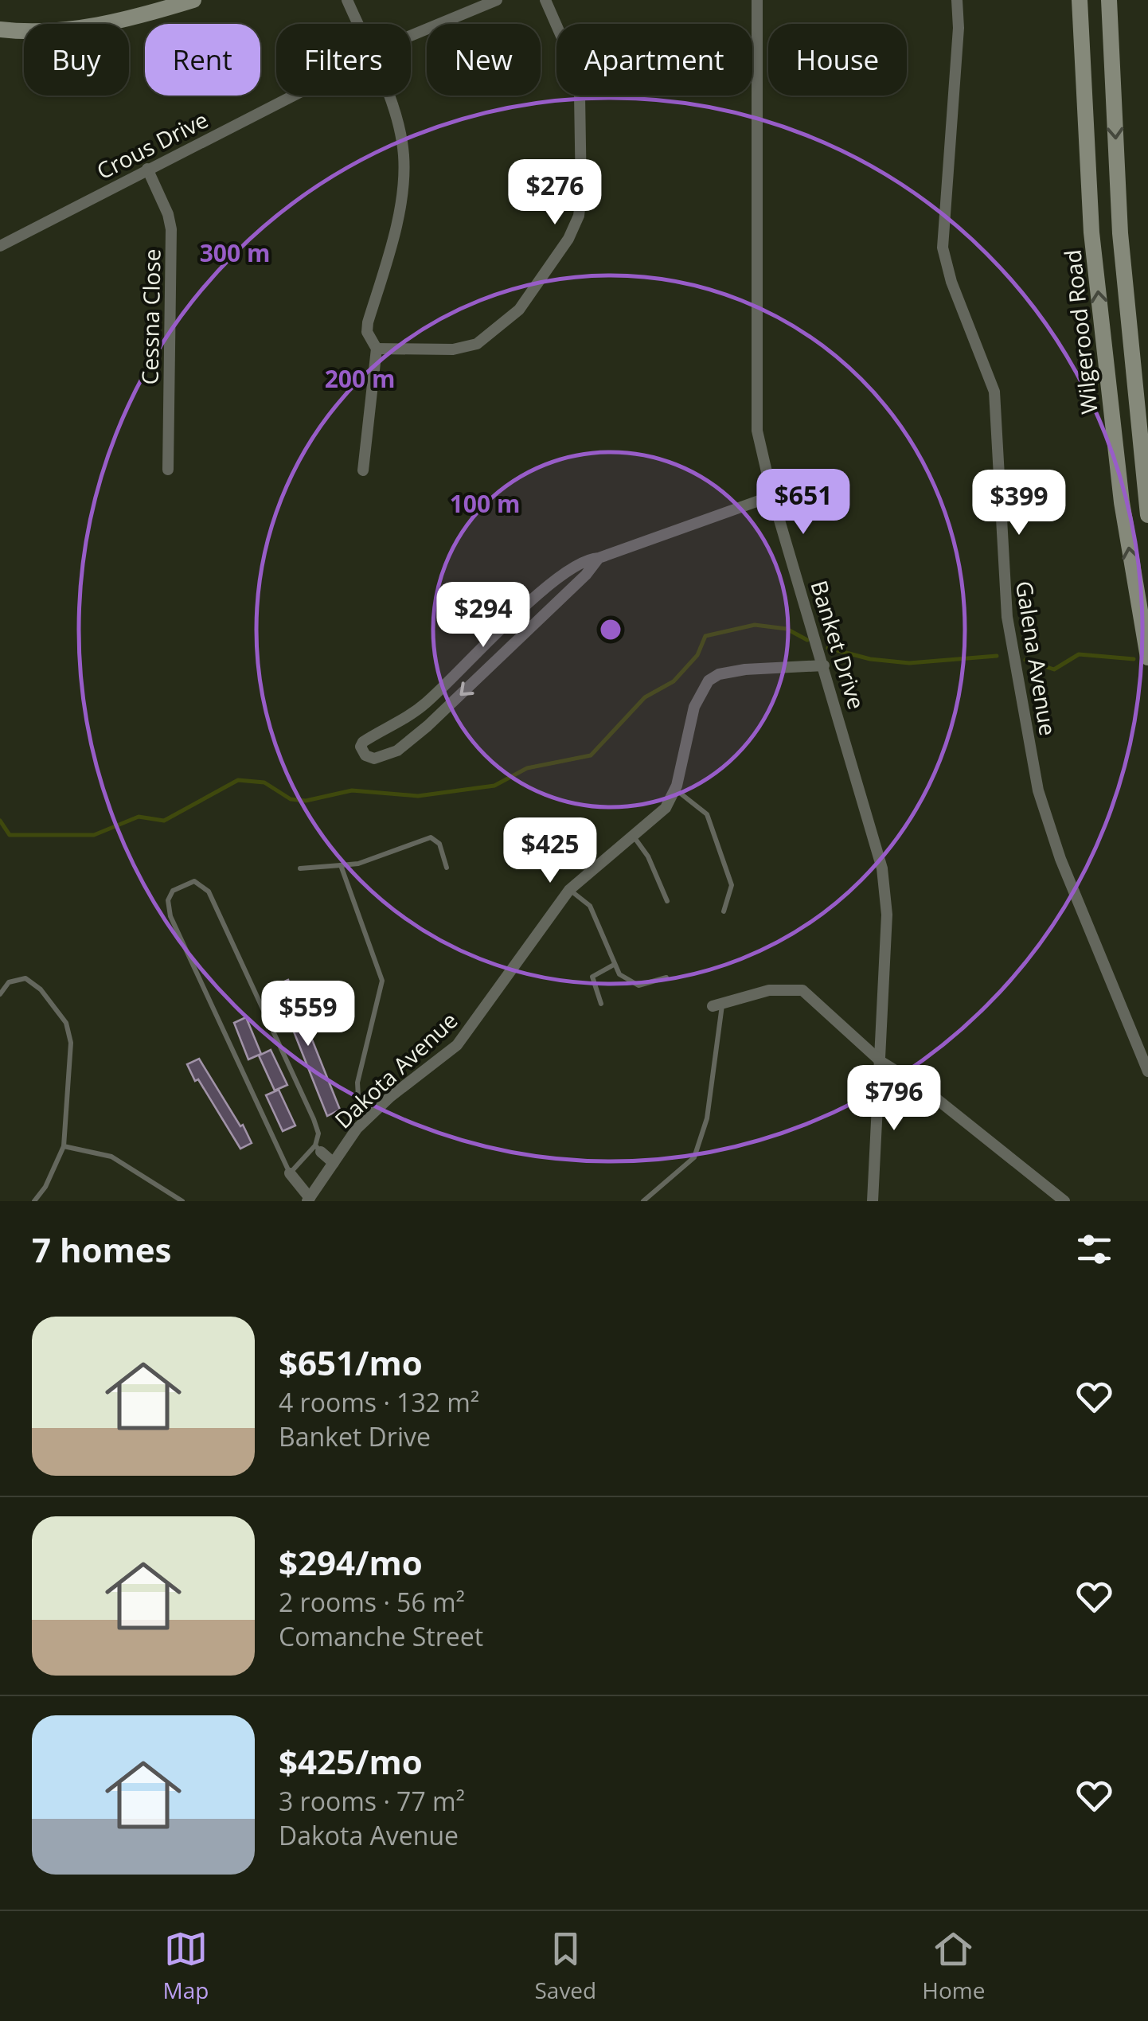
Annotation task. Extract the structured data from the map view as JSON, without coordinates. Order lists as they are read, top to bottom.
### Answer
{
  "streets": {
    "street": [
      "Crous Drive",
      "Cessna Close",
      "Wilgerood Road",
      "Banket Drive",
      "Galena Avenue",
      "Dakota Avenue"
    ]
  },
  "crossings": [
    ["Crous Drive", "Cessna Close"],
    ["Banket Drive", "Dakota Avenue"]
  ],
  "page": {
    "chip": [
      "Buy",
      "Rent",
      "Filters",
      "New",
      "Apartment",
      "House"
    ],
    "price": [
      "$276",
      "$651",
      "$399",
      "$294",
      "$425",
      "$559",
      "$796"
    ],
    "heading": "7 homes",
    "list": [
      {
        "name": "$651/mo",
        "note": "4 rooms · 132 m² · Banket Drive"
      },
      {
        "name": "$294/mo",
        "note": "2 rooms · 56 m² · Comanche Street"
      },
      {
        "name": "$425/mo",
        "note": "3 rooms · 77 m² · Dakota Avenue"
      }
    ],
    "tabs": ["Map", "Saved", "Home"]
  },
  "rings": ["300 m", "200 m", "100 m"]
}
